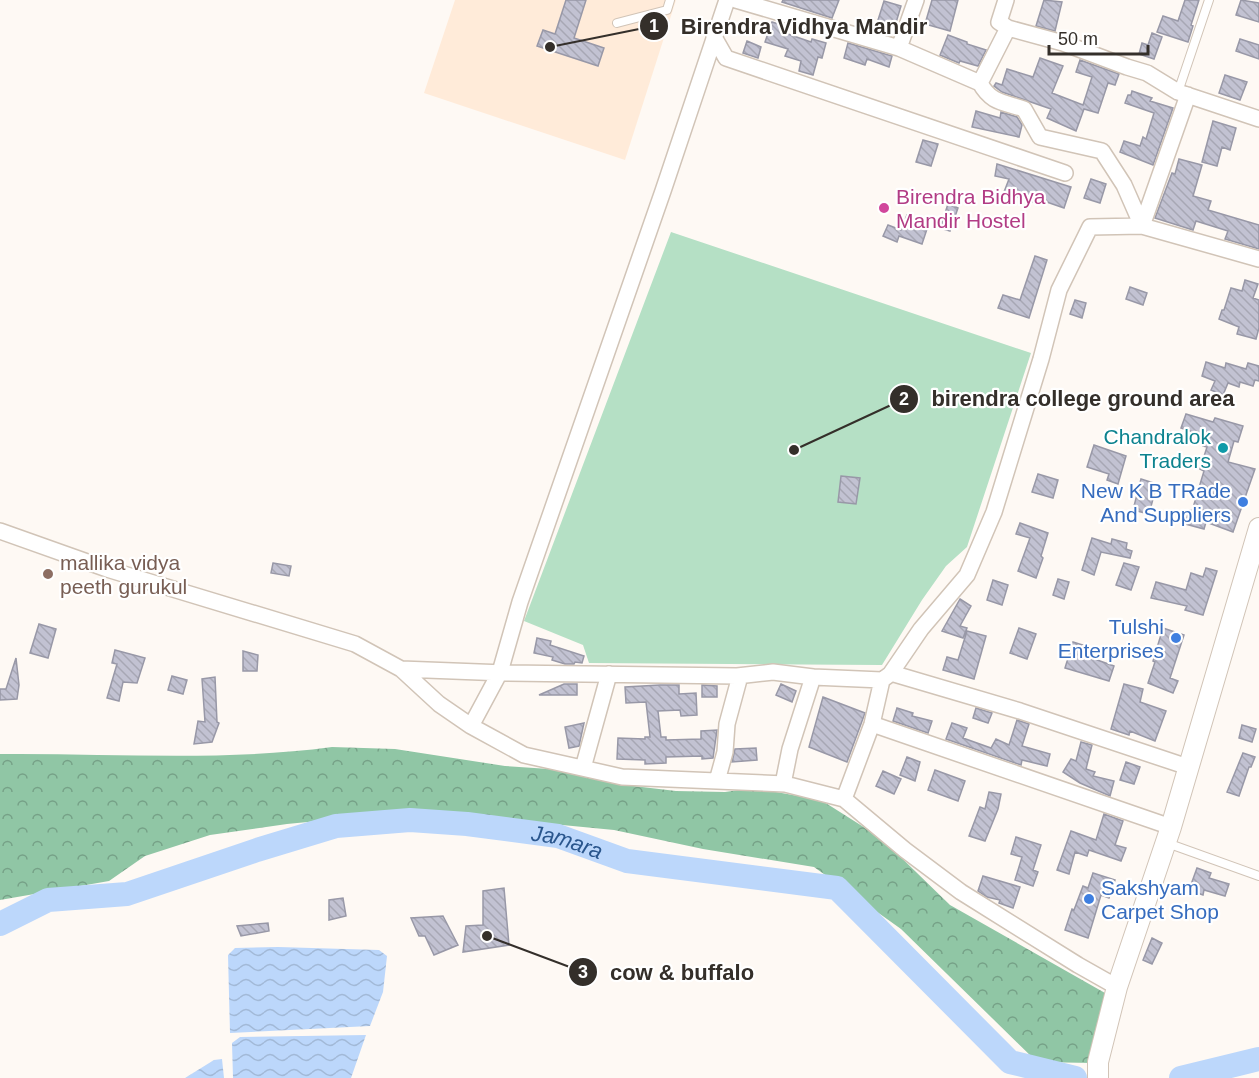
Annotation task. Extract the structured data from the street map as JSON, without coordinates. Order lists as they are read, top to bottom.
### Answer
{
  "water": ["Jamara"],
  "places": [
    "Birendra Vidhya Mandir",
    "Birendra Bidhya Mandir Hostel",
    "Chandralok Traders",
    "birendra college ground area",
    "New K B TRade And Suppliers",
    "mallika vidya peeth gurukul",
    "Tulshi Enterprises",
    "Sakshyam Carpet Shop",
    "cow & buffalo"
  ],
  "scale_bar": "50 m"
}
